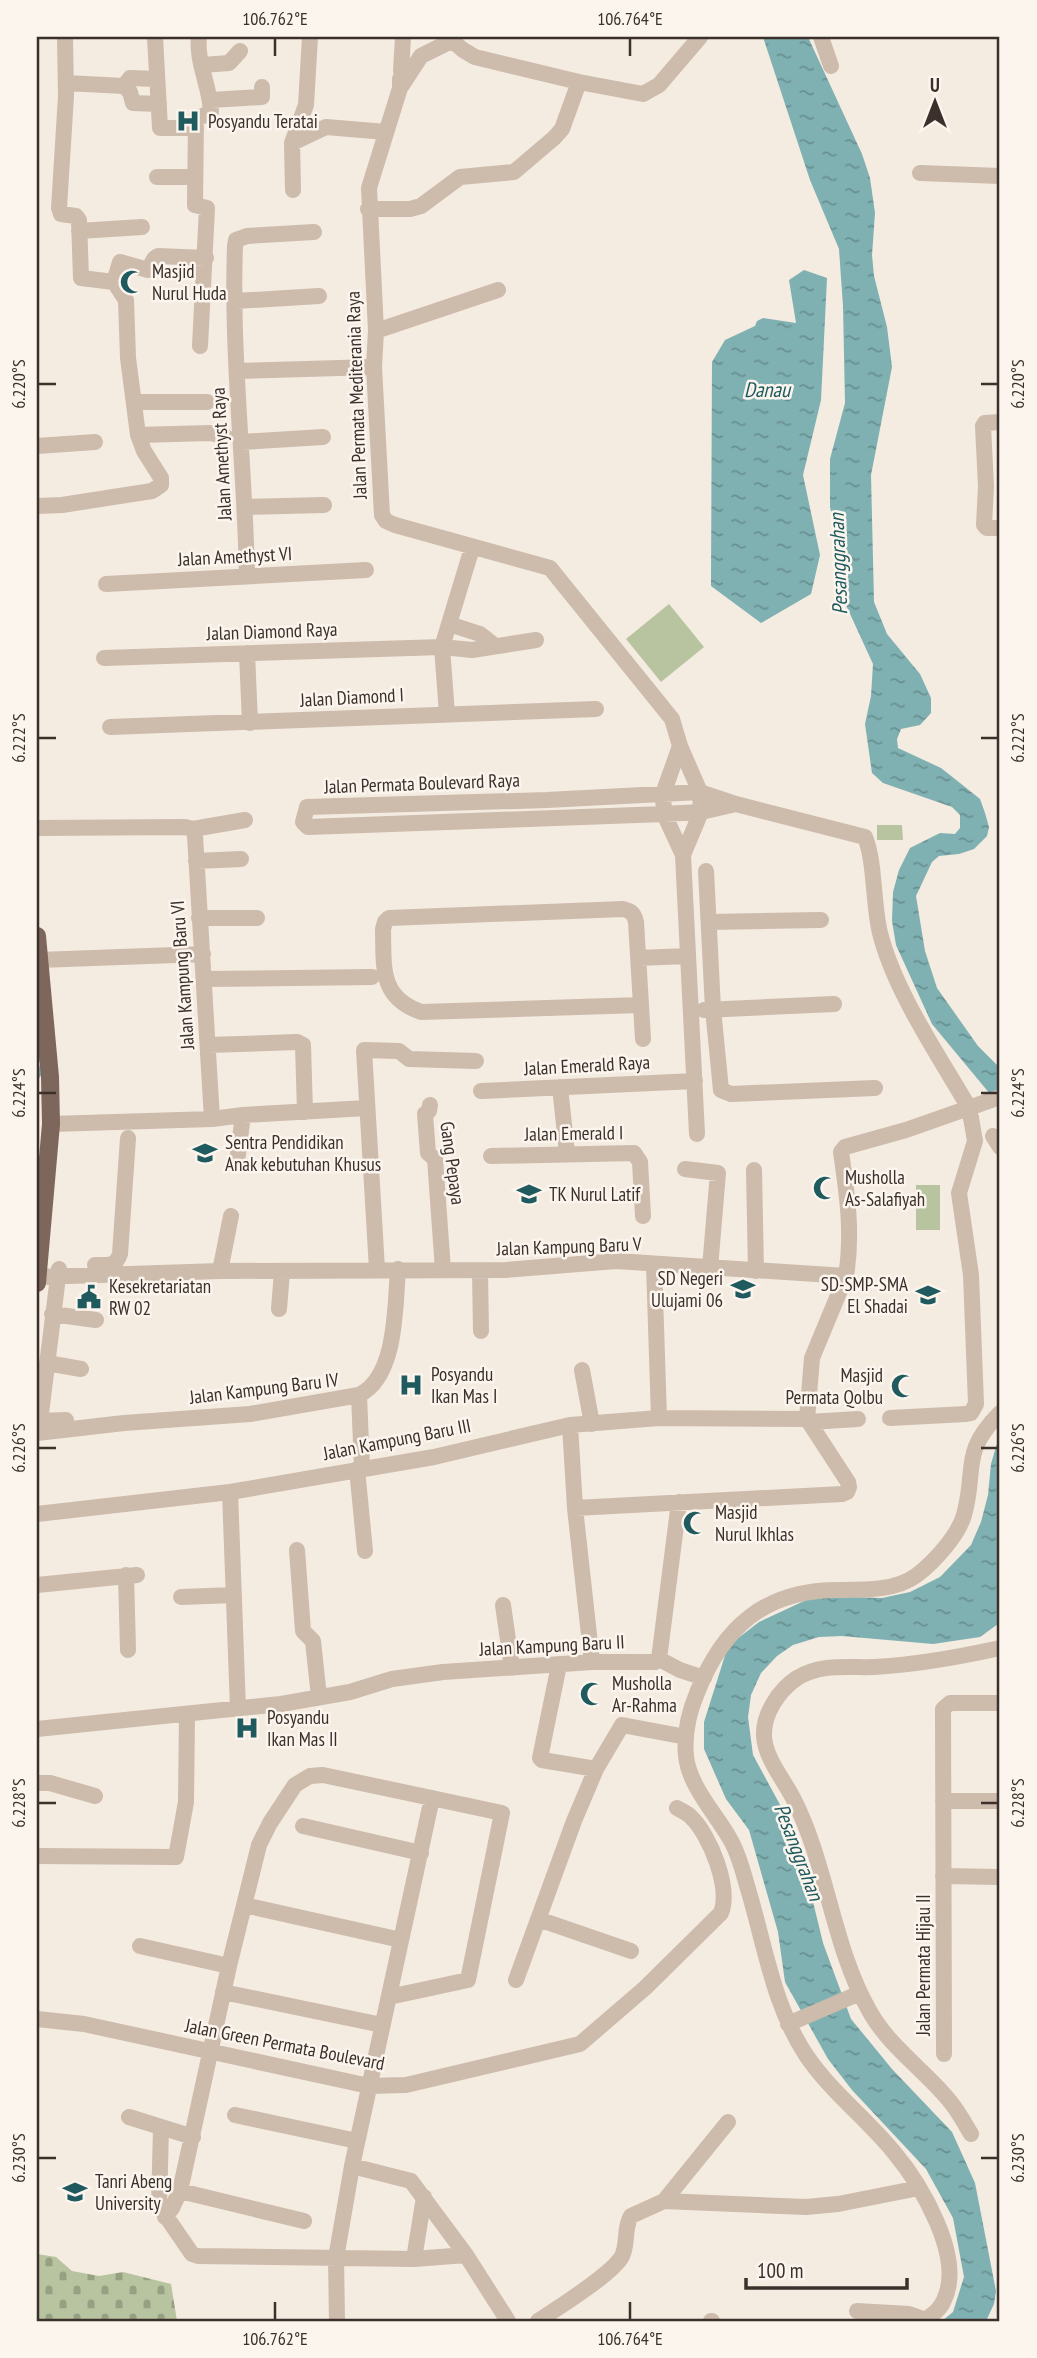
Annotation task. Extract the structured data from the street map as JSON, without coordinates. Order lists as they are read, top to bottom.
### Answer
{
  "streets": {
    "street": [
      "Jalan Permata Mediterania Raya",
      "Jalan Amethyst Raya",
      "Jalan Amethyst VI",
      "Jalan Diamond Raya",
      "Jalan Diamond I",
      "Jalan Permata Boulevard Raya",
      "Jalan Kampung Baru VI",
      "Jalan Emerald Raya",
      "Jalan Emerald I",
      "Gang Pepaya",
      "Jalan Kampung Baru V",
      "Jalan Kampung Baru IV",
      "Jalan Kampung Baru III",
      "Jalan Kampung Baru II",
      "Jalan Permata Hijau II",
      "Jalan Green Permata Boulevard"
    ]
  },
  "crossings": [
    ["Jalan Permata Mediterania Raya", "Jalan Amethyst Raya"],
    ["Jalan Permata Mediterania Raya", "Jalan Permata Boulevard Raya"],
    ["Jalan Amethyst Raya", "Jalan Amethyst VI"],
    ["Gang Pepaya", "Jalan Kampung Baru V"],
    ["Jalan Kampung Baru V", "Jalan Kampung Baru IV"]
  ],
  "water": ["Danau", "Pesanggrahan"],
  "places": {
    "hospital": ["Posyandu Teratai", "Posyandu Ikan Mas I", "Posyandu Ikan Mas II"],
    "mosque": [
      "Masjid Nurul Huda",
      "Musholla As-Salafiyah",
      "Masjid Permata Qolbu",
      "Masjid Nurul Ikhlas",
      "Musholla Ar-Rahma"
    ],
    "school or university": [
      "Sentra Pendidikan Anak kebutuhan Khusus",
      "TK Nurul Latif",
      "SD Negeri Ulujami 06",
      "SD-SMP-SMA El Shadai",
      "Tanri Abeng University"
    ],
    "public building": ["Kesekretariatan RW 02"]
  },
  "scale_bar": "100 m",
  "north": "top",
  "coordinates": [
    "106.762°E",
    "106.764°E",
    "6.220°S",
    "6.222°S",
    "6.224°S",
    "6.226°S",
    "6.228°S",
    "6.230°S"
  ]
}
